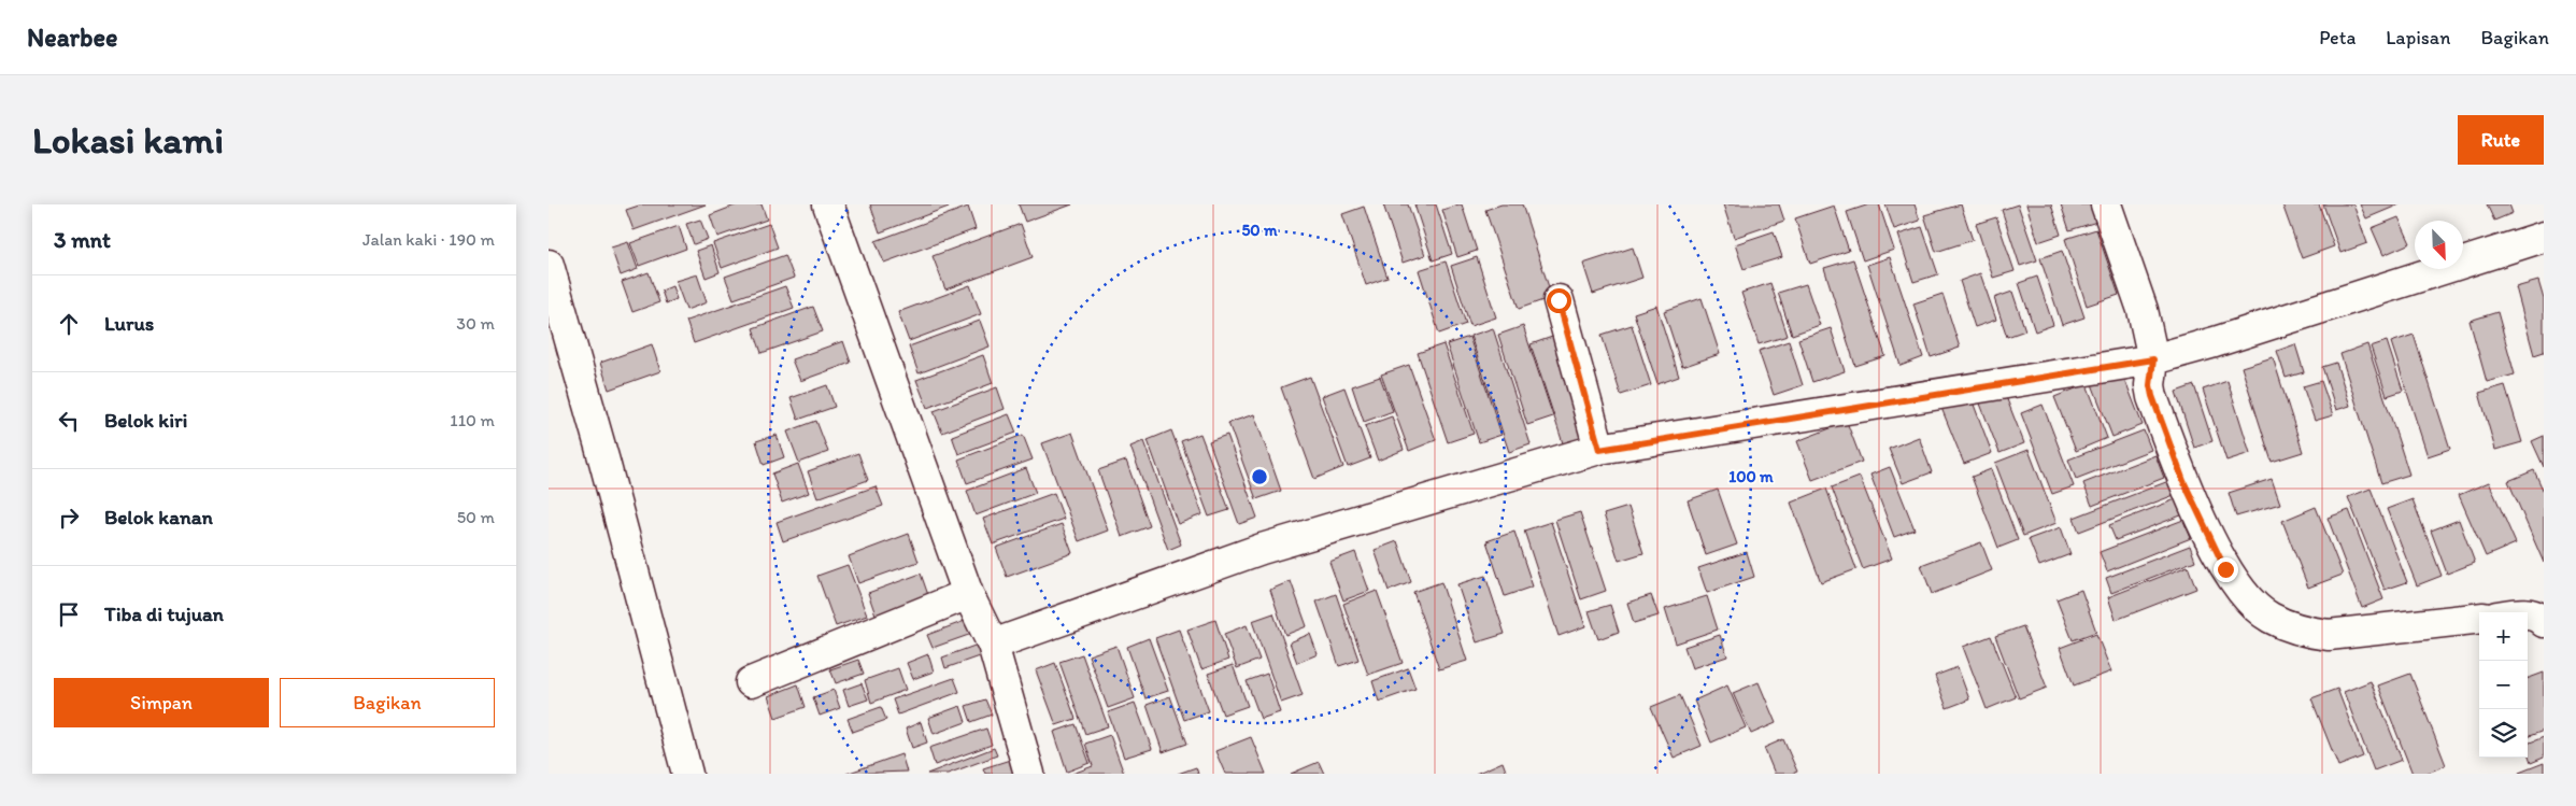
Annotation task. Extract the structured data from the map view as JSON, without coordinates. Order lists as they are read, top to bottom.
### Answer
{
  "north": "bottom right",
  "page": {
    "header": "Nearbee",
    "nav": ["Peta", "Lapisan", "Bagikan"],
    "buttons": [
      "Rute",
      ["Simpan", "Bagikan"]
    ],
    "title": "Lokasi kami",
    "heading": ["3 mnt", "Jalan kaki · 190 m"],
    "list": [
      ["Lurus", "30 m"],
      ["Belok kiri", "110 m"],
      ["Belok kanan", "50 m"],
      "Tiba di tujuan"
    ],
    "map_buttons": ["+", "−"]
  },
  "rings": ["50 m", "100 m"]
}
